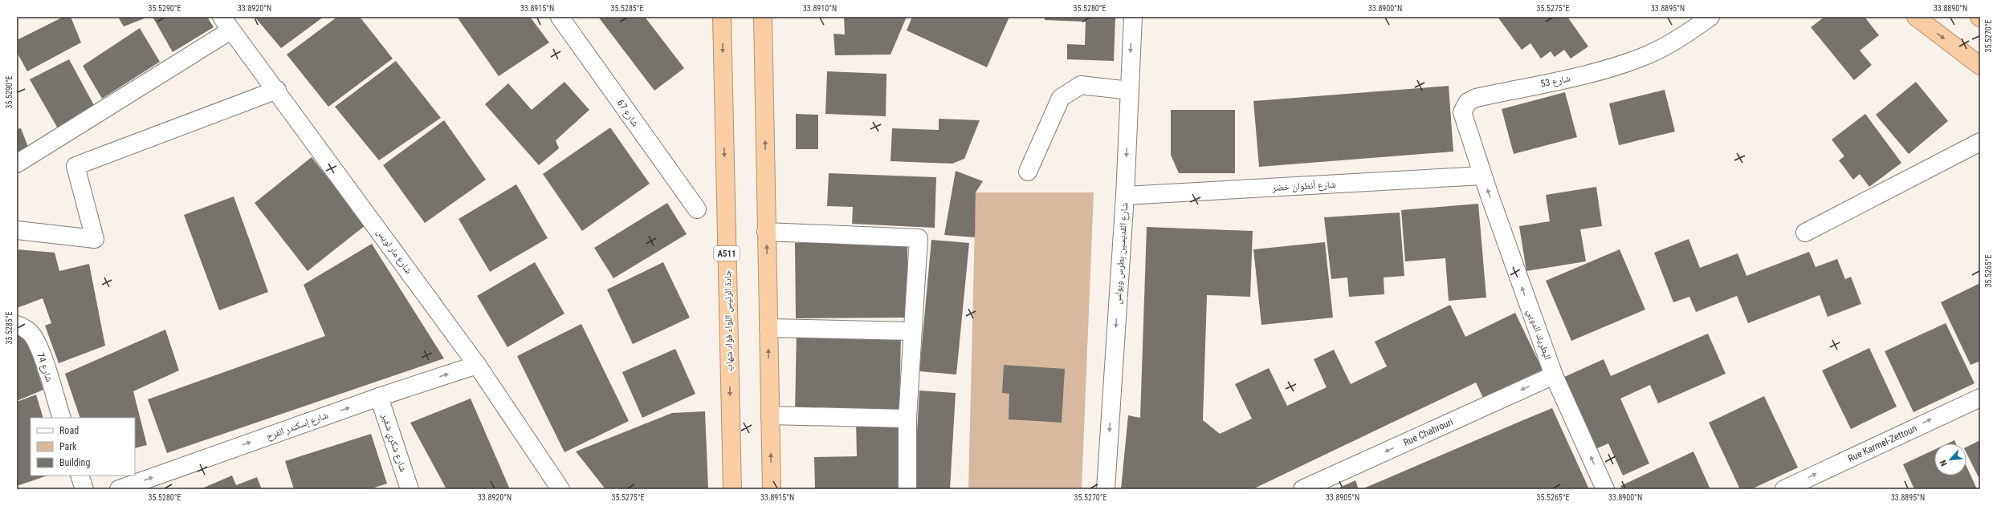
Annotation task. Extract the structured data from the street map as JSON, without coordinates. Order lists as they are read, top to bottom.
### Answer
{
  "streets": {
    "highway": ["A511", "جادة الرئيس اللواء فؤاد شهاب"],
    "street": [
      "شارع 53",
      "شارع 67",
      "شارع أنطوان خضر",
      "شارع مار لويس",
      "شارع القديسين بطرس وبولس",
      "البطريك الدويي",
      "شارع 74",
      "شارع إسكندر الفرح",
      "Rue Chahrouri",
      "شارع شكري شقير",
      "Rue Karmel-Zettoun"
    ]
  },
  "crossings": [
    ["شارع 53", "شارع أنطوان خضر"],
    ["شارع 53", "البطريك الدويي"],
    ["شارع أنطوان خضر", "شارع القديسين بطرس وبولس"],
    ["شارع أنطوان خضر", "البطريك الدويي"],
    ["شارع مار لويس", "شارع إسكندر الفرح"],
    ["البطريك الدويي", "Rue Chahrouri"],
    ["شارع إسكندر الفرح", "شارع شكري شقير"]
  ],
  "one_way": [
    "شارع القديسين بطرس وبولس",
    "البطريك الدويي",
    "شارع إسكندر الفرح",
    "Rue Chahrouri",
    "Rue Karmel-Zettoun"
  ],
  "legend": ["Road", "Park", "Building"],
  "north": "bottom left",
  "coordinates": [
    "35.5290°E",
    "33.8920°N",
    "33.8915°N",
    "35.5285°E",
    "33.8910°N",
    "35.5280°E",
    "33.8900°N",
    "35.5275°E",
    "33.8895°N",
    "33.8890°N",
    "35.5270°E",
    "35.5265°E",
    "33.8905°N"
  ]
}
